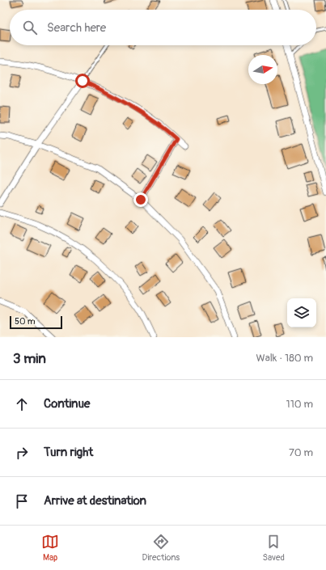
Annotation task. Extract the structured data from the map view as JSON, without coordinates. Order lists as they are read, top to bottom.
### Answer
{
  "scale_bar": "50 m",
  "north": "right",
  "page": {
    "search": "Search here",
    "scale": "50 m",
    "heading": ["3 min", "Walk · 180 m"],
    "list": [
      ["Continue", "110 m"],
      ["Turn right", "70 m"],
      "Arrive at destination"
    ],
    "nav": ["Map", "Directions", "Saved"]
  }
}
